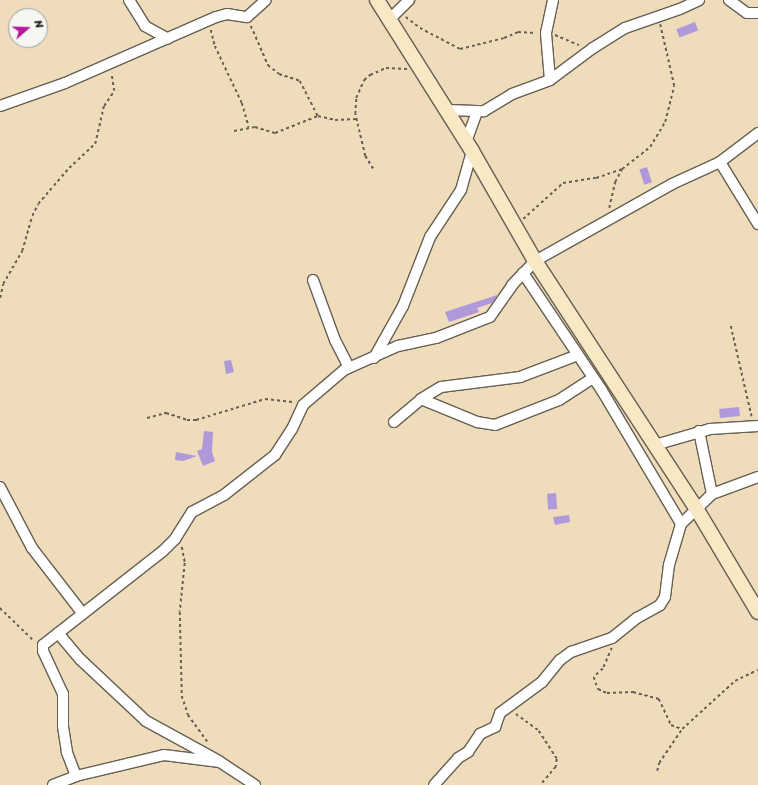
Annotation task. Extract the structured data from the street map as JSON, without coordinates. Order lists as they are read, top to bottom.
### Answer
{
  "north": "right"
}
